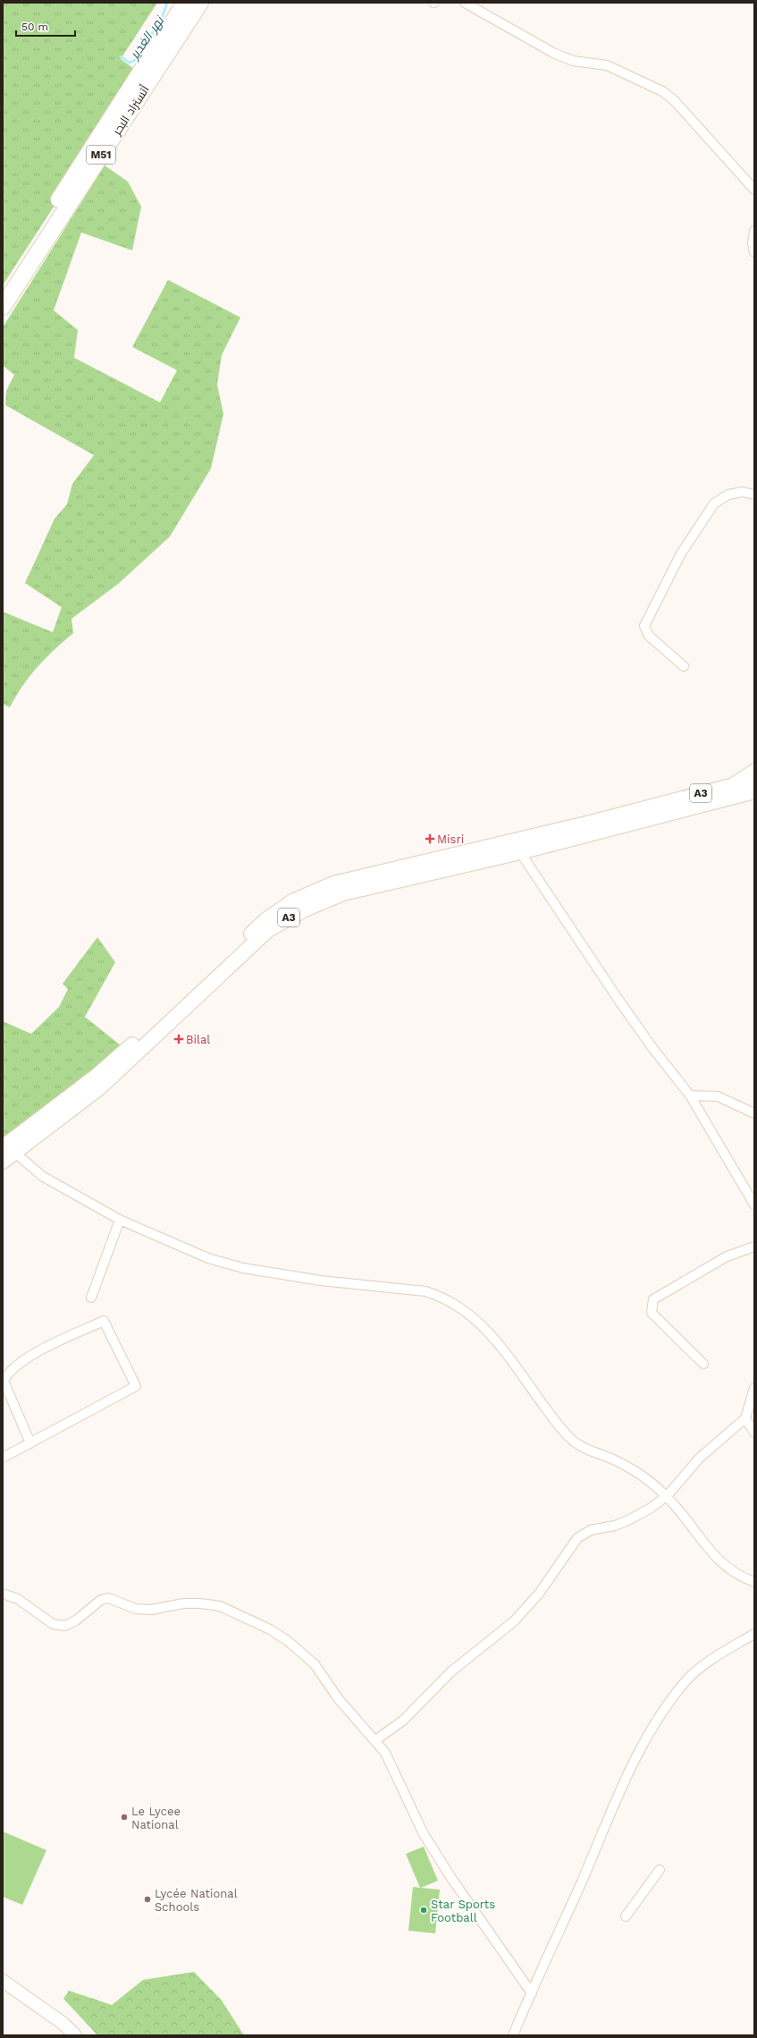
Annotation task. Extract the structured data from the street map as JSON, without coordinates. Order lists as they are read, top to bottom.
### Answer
{
  "streets": {
    "highway": ["أتستراد البحر", "M51", "A3"]
  },
  "water": ["نهر الغدير"],
  "places": {
    "health": ["Misri", "Bilal"],
    "other": ["Le Lycee National", "Lycée National Schools", "Star Sports Football"]
  },
  "scale_bar": "50 m"
}
